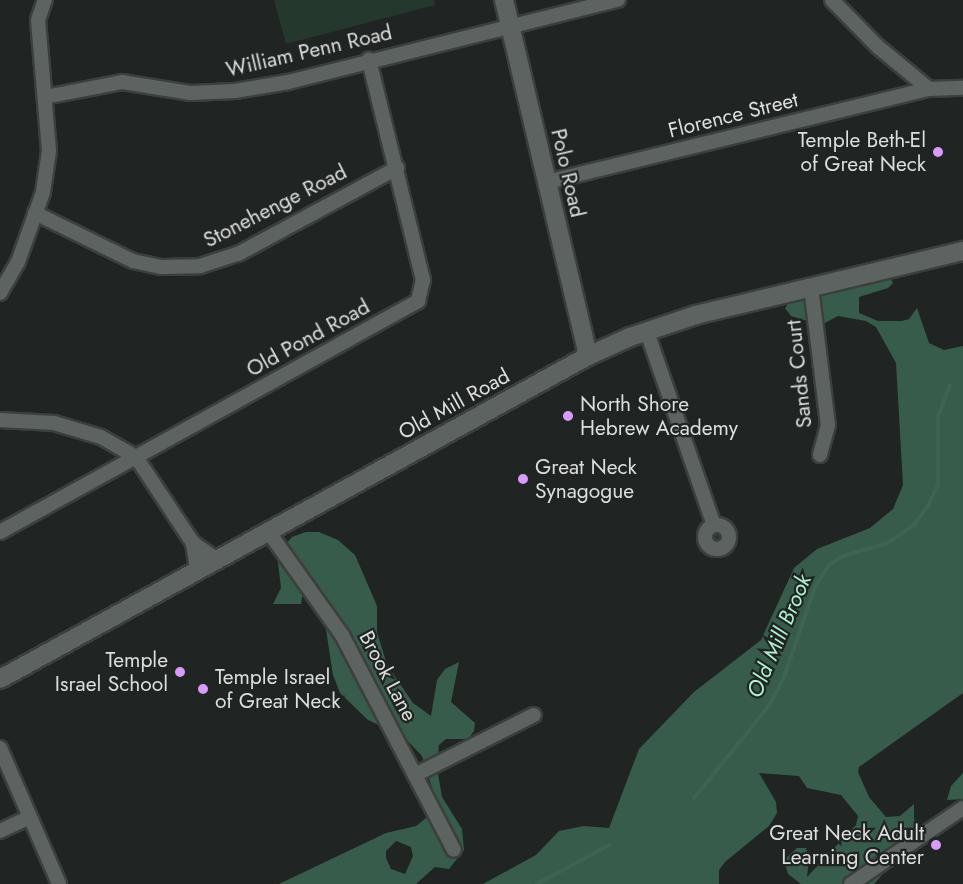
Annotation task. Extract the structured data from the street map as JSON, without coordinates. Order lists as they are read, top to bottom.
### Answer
{
  "streets": {
    "street": [
      "William Penn Road",
      "Florence Street",
      "Polo Road",
      "Stonehenge Road",
      "Old Pond Road",
      "Sands Court",
      "Old Mill Road",
      "Brook Lane"
    ]
  },
  "crossings": [
    ["William Penn Road", "Polo Road"],
    ["William Penn Road", "Old Pond Road"],
    ["Florence Street", "Polo Road"],
    ["Polo Road", "Old Mill Road"],
    ["Stonehenge Road", "Old Pond Road"],
    ["Sands Court", "Old Mill Road"],
    ["Old Mill Road", "Brook Lane"]
  ],
  "water": ["Old Mill Brook"],
  "places": [
    "Temple Beth-El of Great Neck",
    "North Shore Hebrew Academy",
    "Great Neck Synagogue",
    "Temple Israel School",
    "Temple Israel of Great Neck",
    "Great Neck Adult Learning Center"
  ]
}
